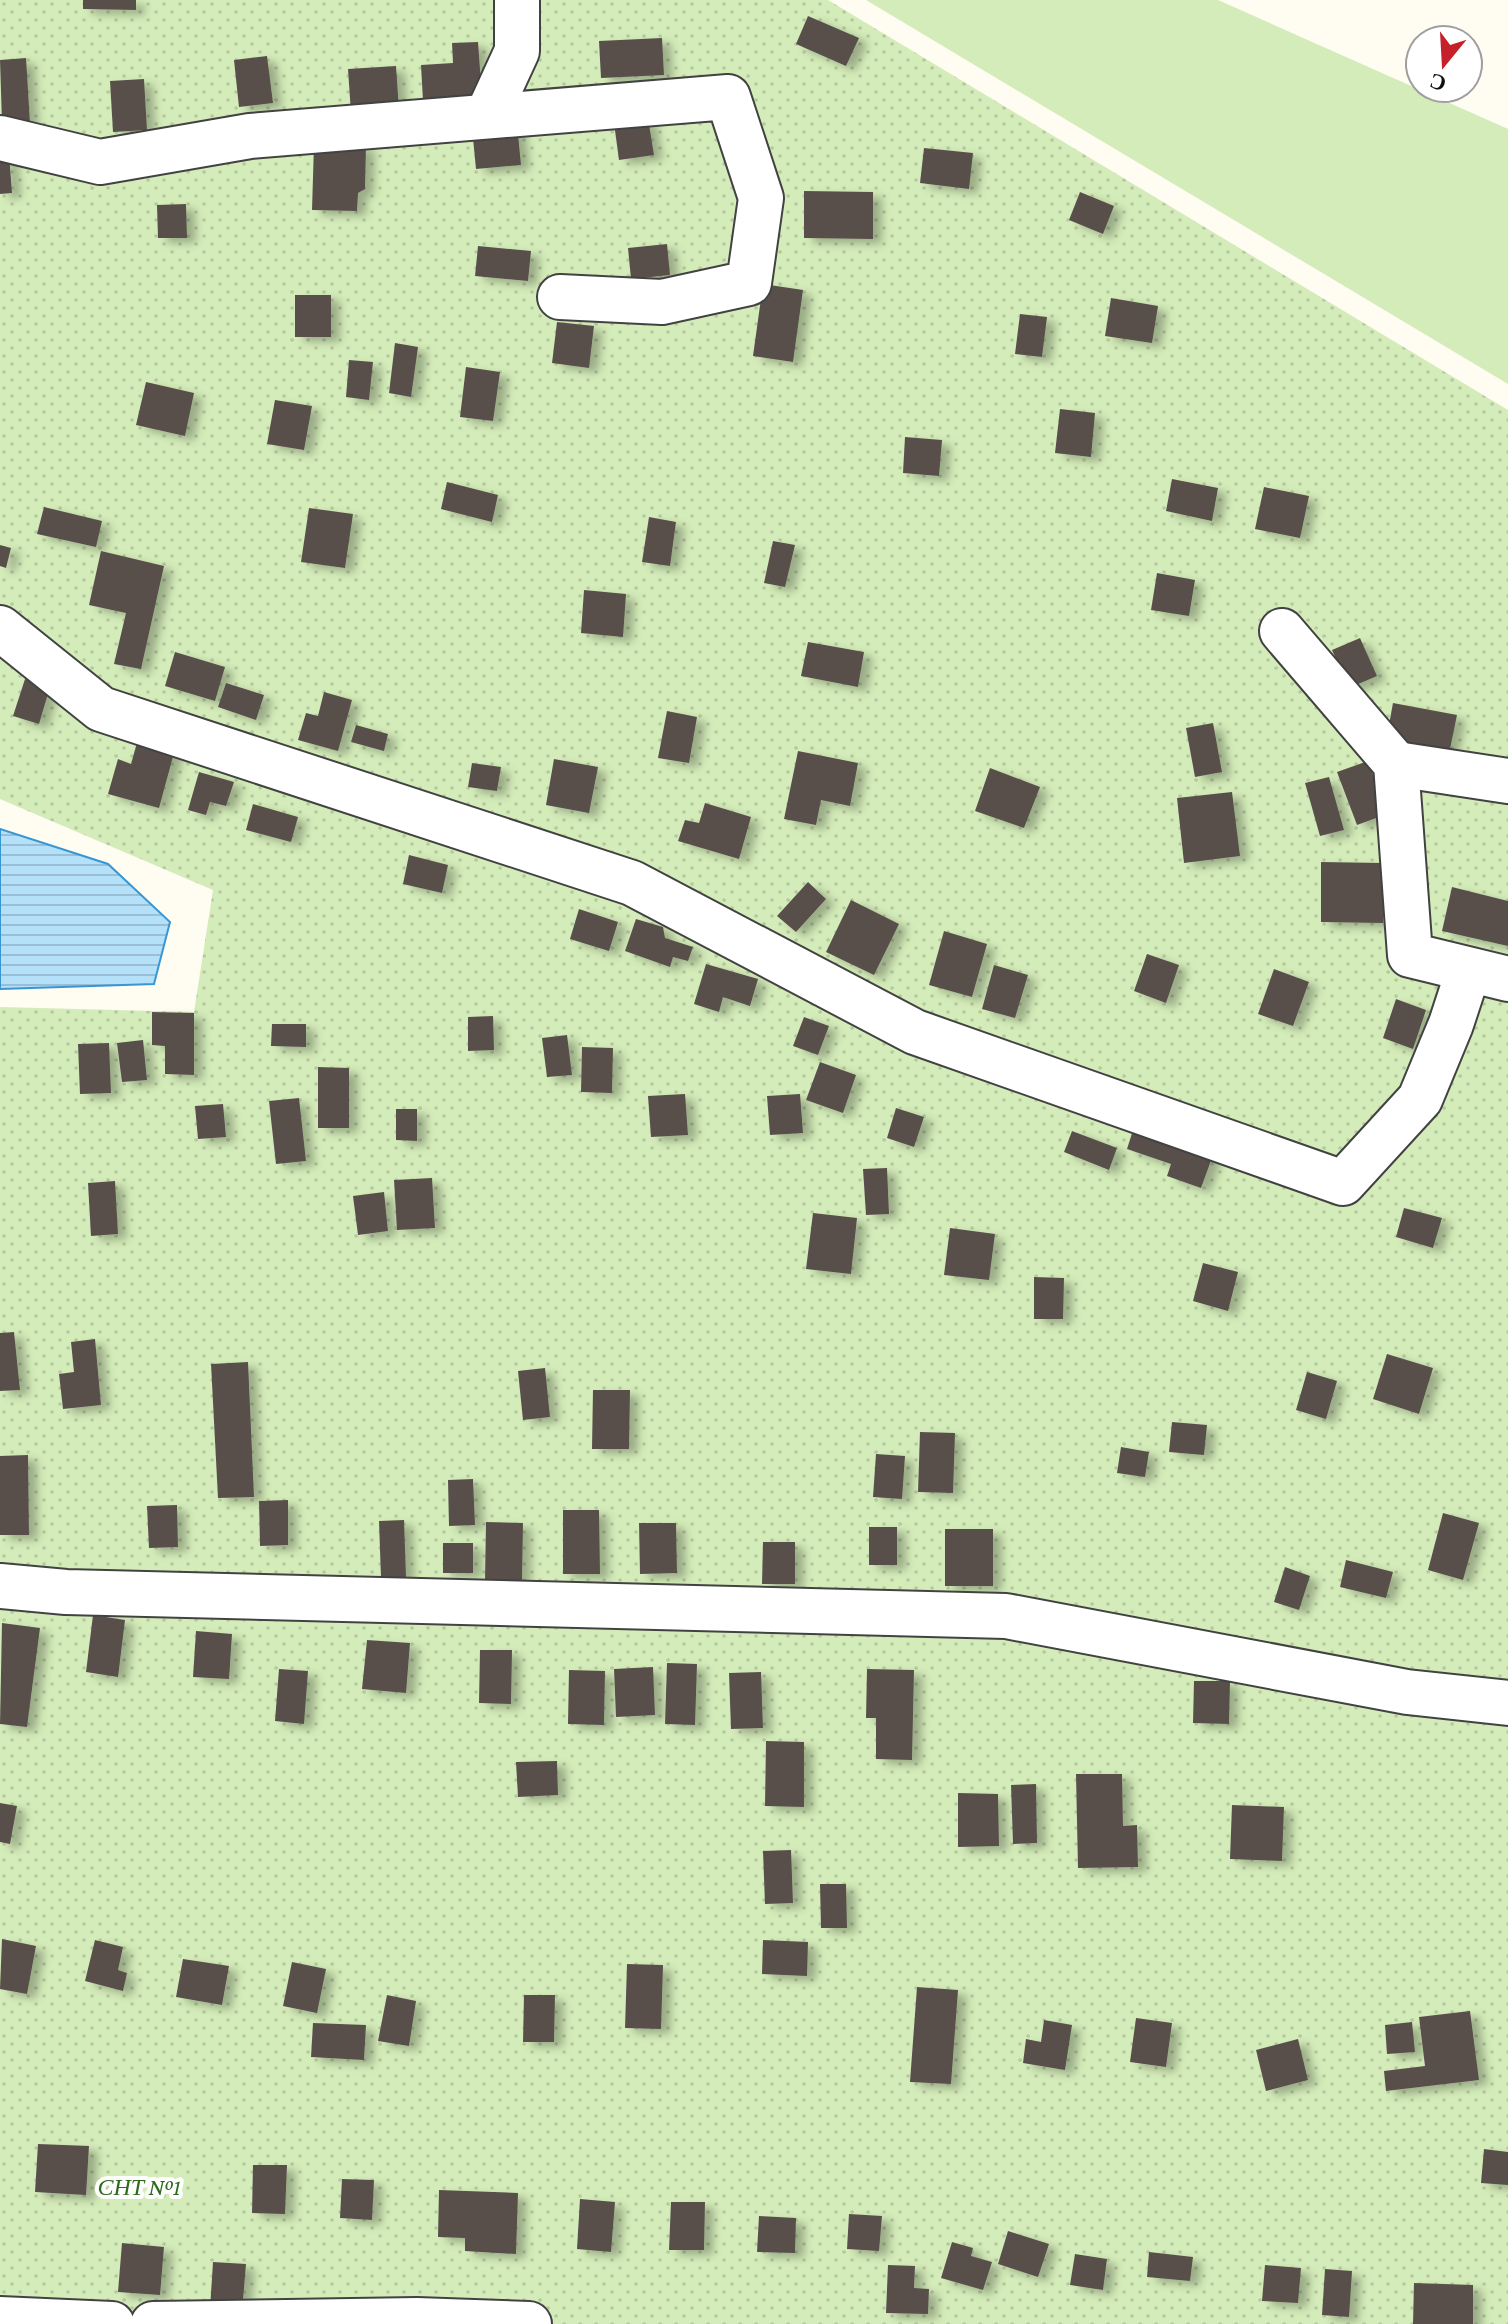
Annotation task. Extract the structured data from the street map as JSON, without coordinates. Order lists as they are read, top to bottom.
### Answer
{
  "parks": ["СНТ №1"],
  "north": "bottom"
}
